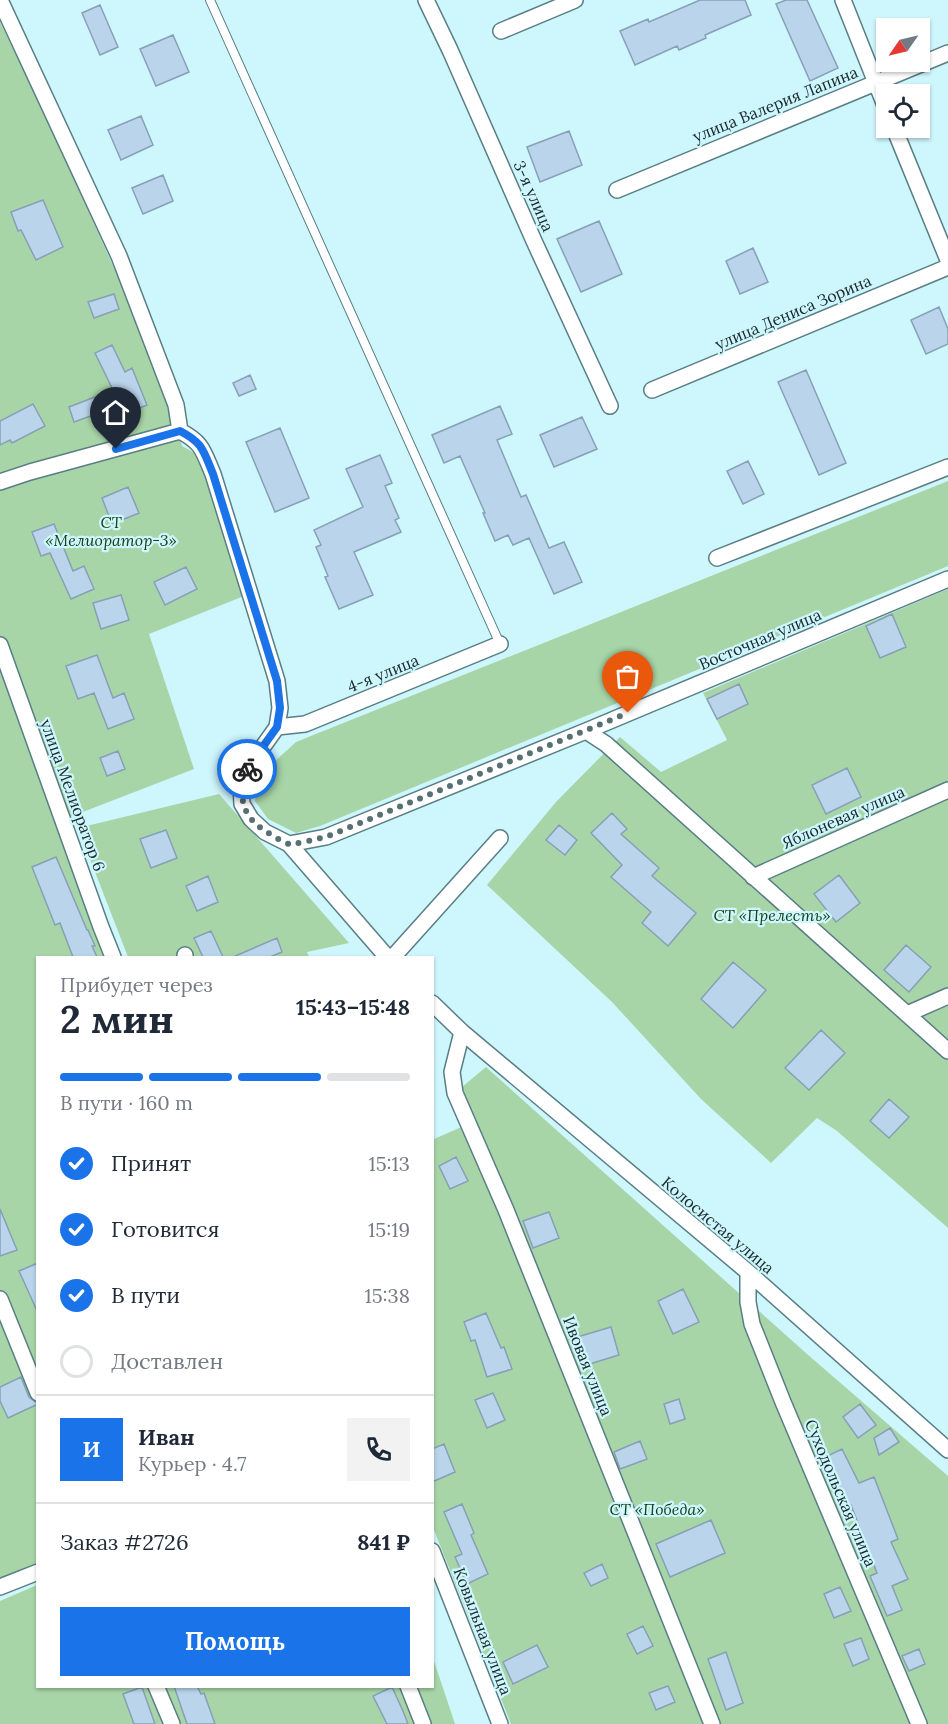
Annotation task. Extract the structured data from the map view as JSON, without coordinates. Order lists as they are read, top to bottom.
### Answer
{
  "streets": {
    "street": [
      "улица Валерия Лапина",
      "3-я улица",
      "улица Дениса Зорина",
      "Восточная улица",
      "4-я улица",
      "улица Мелиоратор 6",
      "Яблоневая улица",
      "Колосистая улица",
      "Ивовая улица",
      "Суходольская улица",
      "Ковыльная улица"
    ]
  },
  "crossings": [
    ["Колосистая улица", "Ивовая улица"],
    ["Колосистая улица", "Суходольская улица"]
  ],
  "parks": ["СТ «Мелиоратор-3»", "СТ «Прелесть»", "СТ «Победа»"],
  "north": "bottom left",
  "page": {
    "heading": ["2 мин", "Прибудет через", "15:43–15:48"],
    "panel": [
      "Иван",
      "Курьер · 4.7",
      "Заказ #2726",
      "841 ₽"
    ],
    "bar": "В пути · 160 m",
    "list": [
      ["Принят", "15:13"],
      ["Готовится", "15:19"],
      ["В пути", "15:38"],
      "Доставлен"
    ],
    "round": "И",
    "buttons": "Помощь"
  }
}
